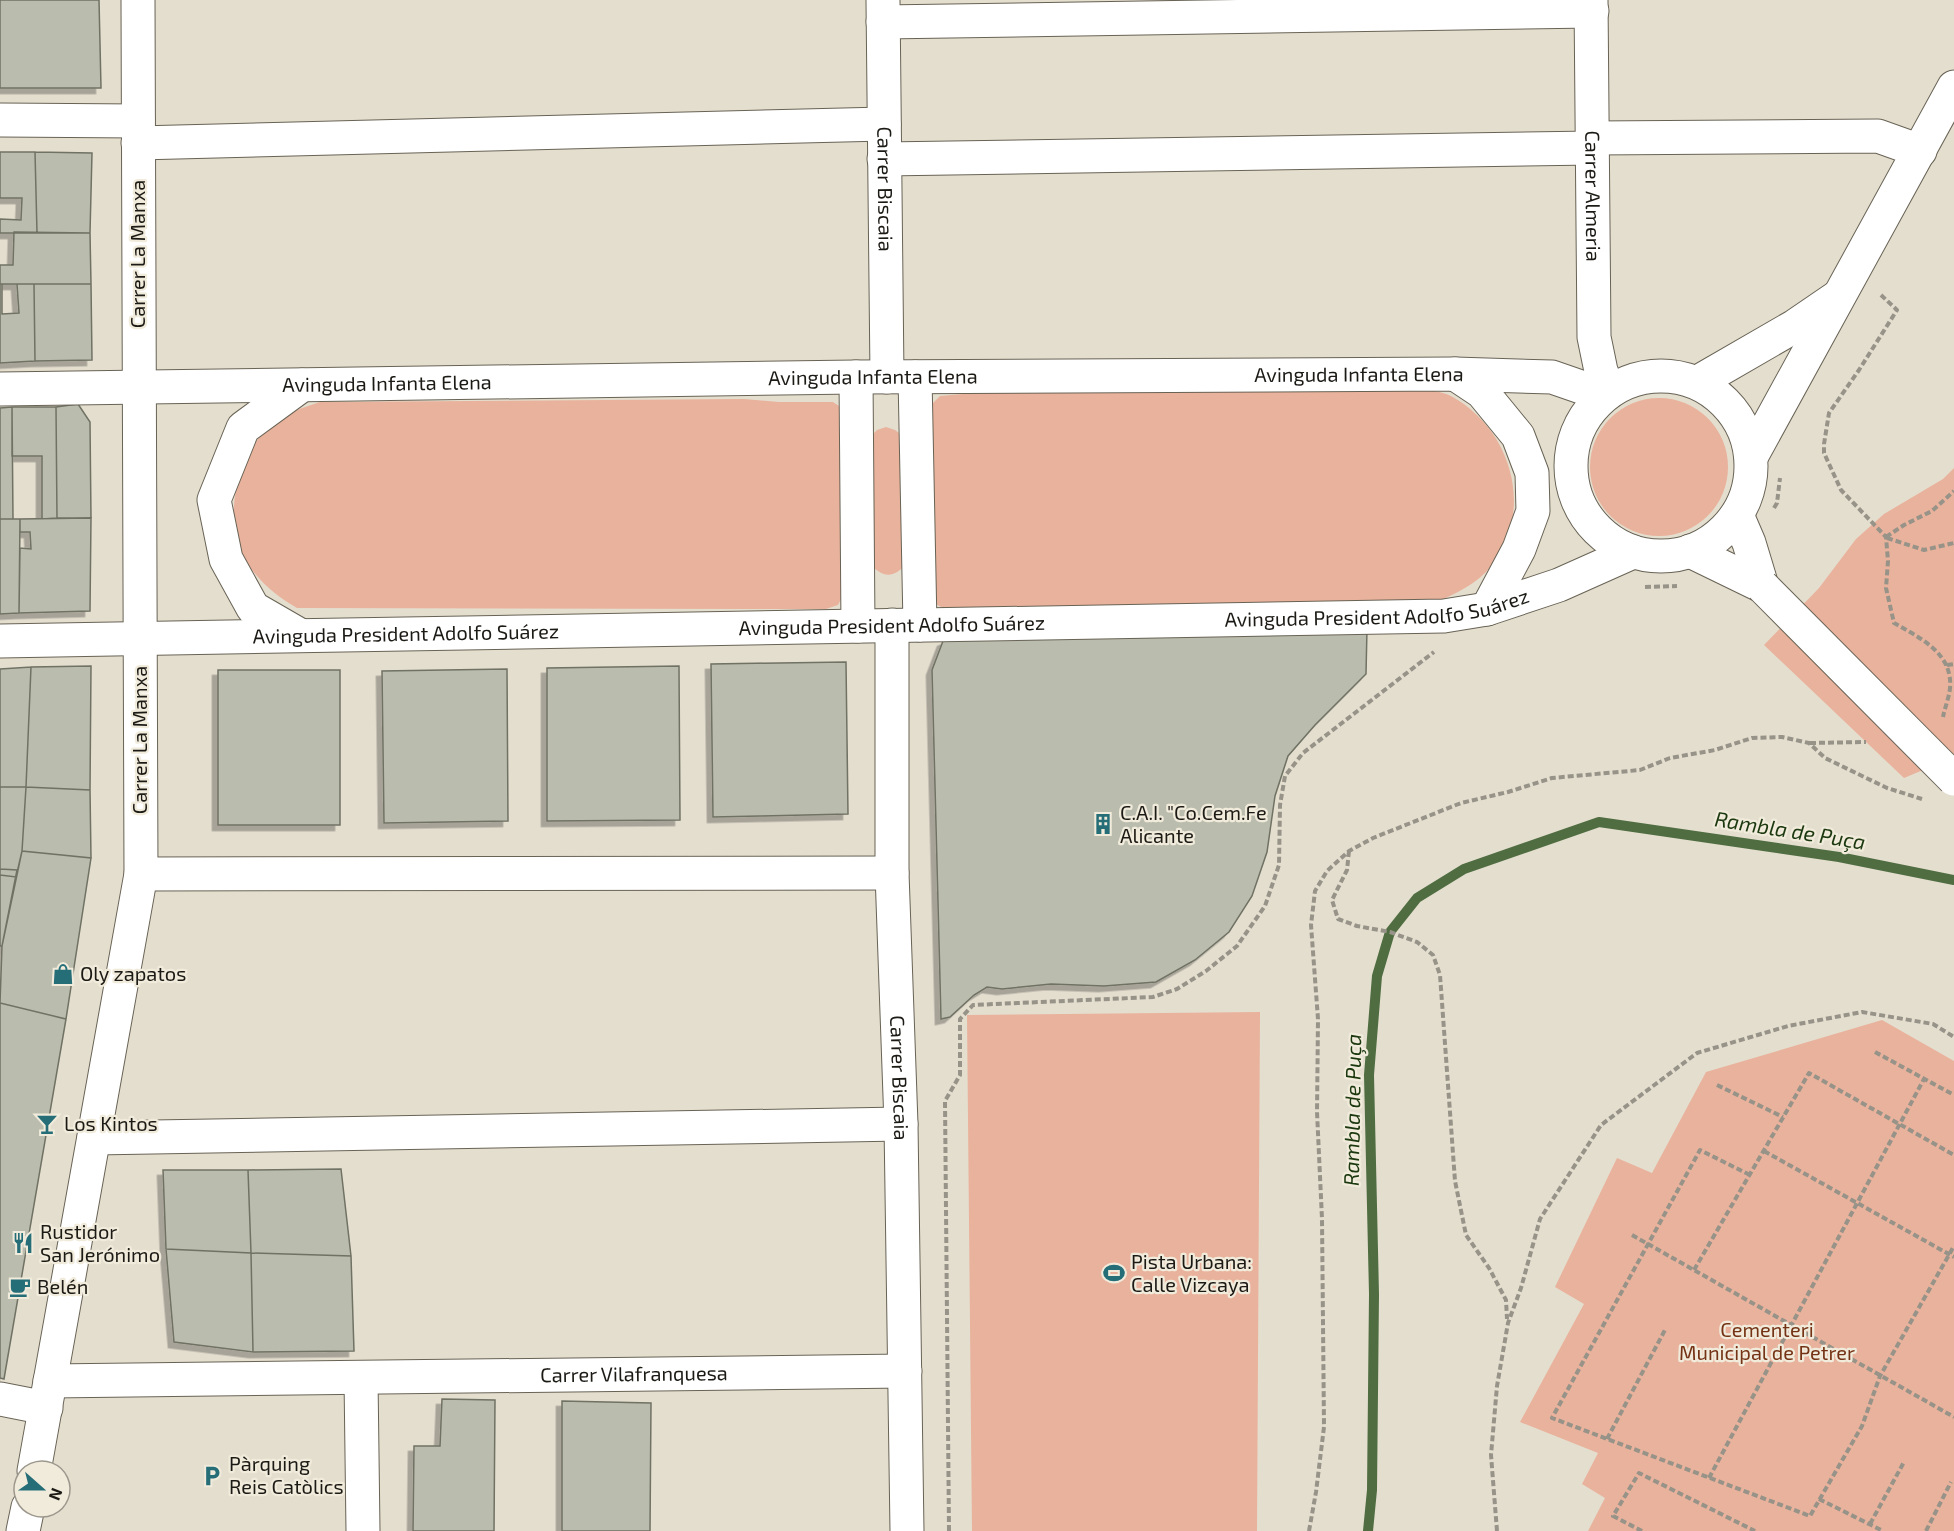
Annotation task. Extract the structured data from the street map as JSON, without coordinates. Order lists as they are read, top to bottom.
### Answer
{
  "streets": {
    "street": [
      "Carrer Biscaia",
      "Carrer Almeria",
      "Carrer La Manxa",
      "Avinguda Infanta Elena",
      "Avinguda President Adolfo Suárez",
      "Carrer Vilafranquesa"
    ]
  },
  "crossings": [
    ["Carrer Biscaia", "Avinguda Infanta Elena"],
    ["Carrer Biscaia", "Avinguda President Adolfo Suárez"],
    ["Carrer Biscaia", "Carrer Vilafranquesa"],
    ["Carrer Almeria", "Avinguda Infanta Elena"],
    ["Carrer Almeria", "Avinguda President Adolfo Suárez"],
    ["Carrer La Manxa", "Avinguda Infanta Elena"],
    ["Carrer La Manxa", "Avinguda President Adolfo Suárez"],
    ["Carrer La Manxa", "Carrer Vilafranquesa"],
    ["Avinguda Infanta Elena", "Avinguda President Adolfo Suárez"]
  ],
  "water": ["Rambla de Puça"],
  "parks": ["Cementeri Municipal de Petrer"],
  "places": {
    "building": ["C.A.I. \"Co.Cem.Fe Alicante"],
    "shop": ["Oly zapatos"],
    "bar": ["Los Kintos"],
    "restaurant": ["Rustidor San Jerónimo"],
    "sports": ["Pista Urbana: Calle Vizcaya"],
    "cafe": ["Belén"],
    "parking": ["Pàrquing Reis Catòlics"]
  },
  "north": "right"
}
